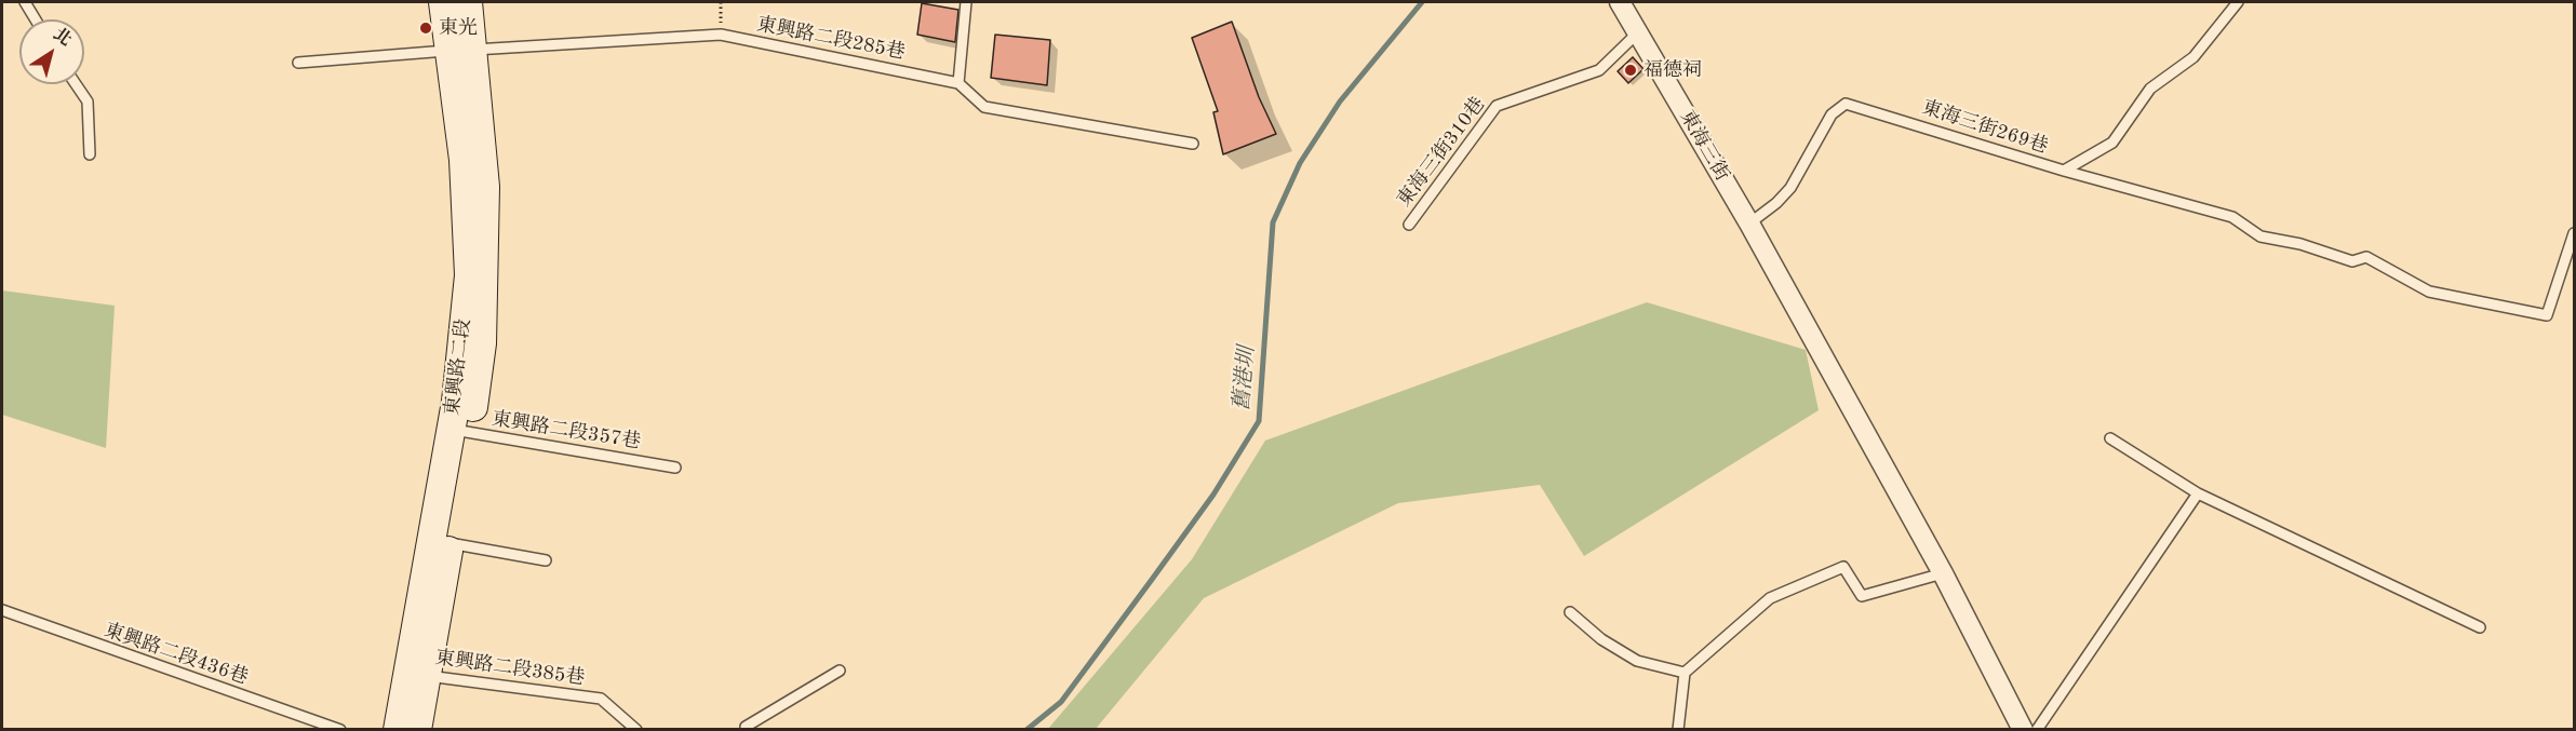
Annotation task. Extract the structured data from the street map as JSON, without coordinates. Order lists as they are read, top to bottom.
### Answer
{
  "streets": {
    "main road": ["東興路二段"],
    "street": ["東海三街"],
    "lane": [
      "東興路二段285巷",
      "東海三街269巷",
      "東海三街310巷",
      "東興路二段357巷",
      "東興路二段436巷",
      "東興路二段385巷"
    ]
  },
  "crossings": [
    ["東興路二段285巷", "東興路二段"],
    ["東海三街269巷", "東海三街"],
    ["東海三街", "東海三街310巷"],
    ["東興路二段", "東興路二段357巷"],
    ["東興路二段", "東興路二段385巷"]
  ],
  "water": ["舊港圳"],
  "places": ["東光", "福德祠"],
  "north": "top right"
}
